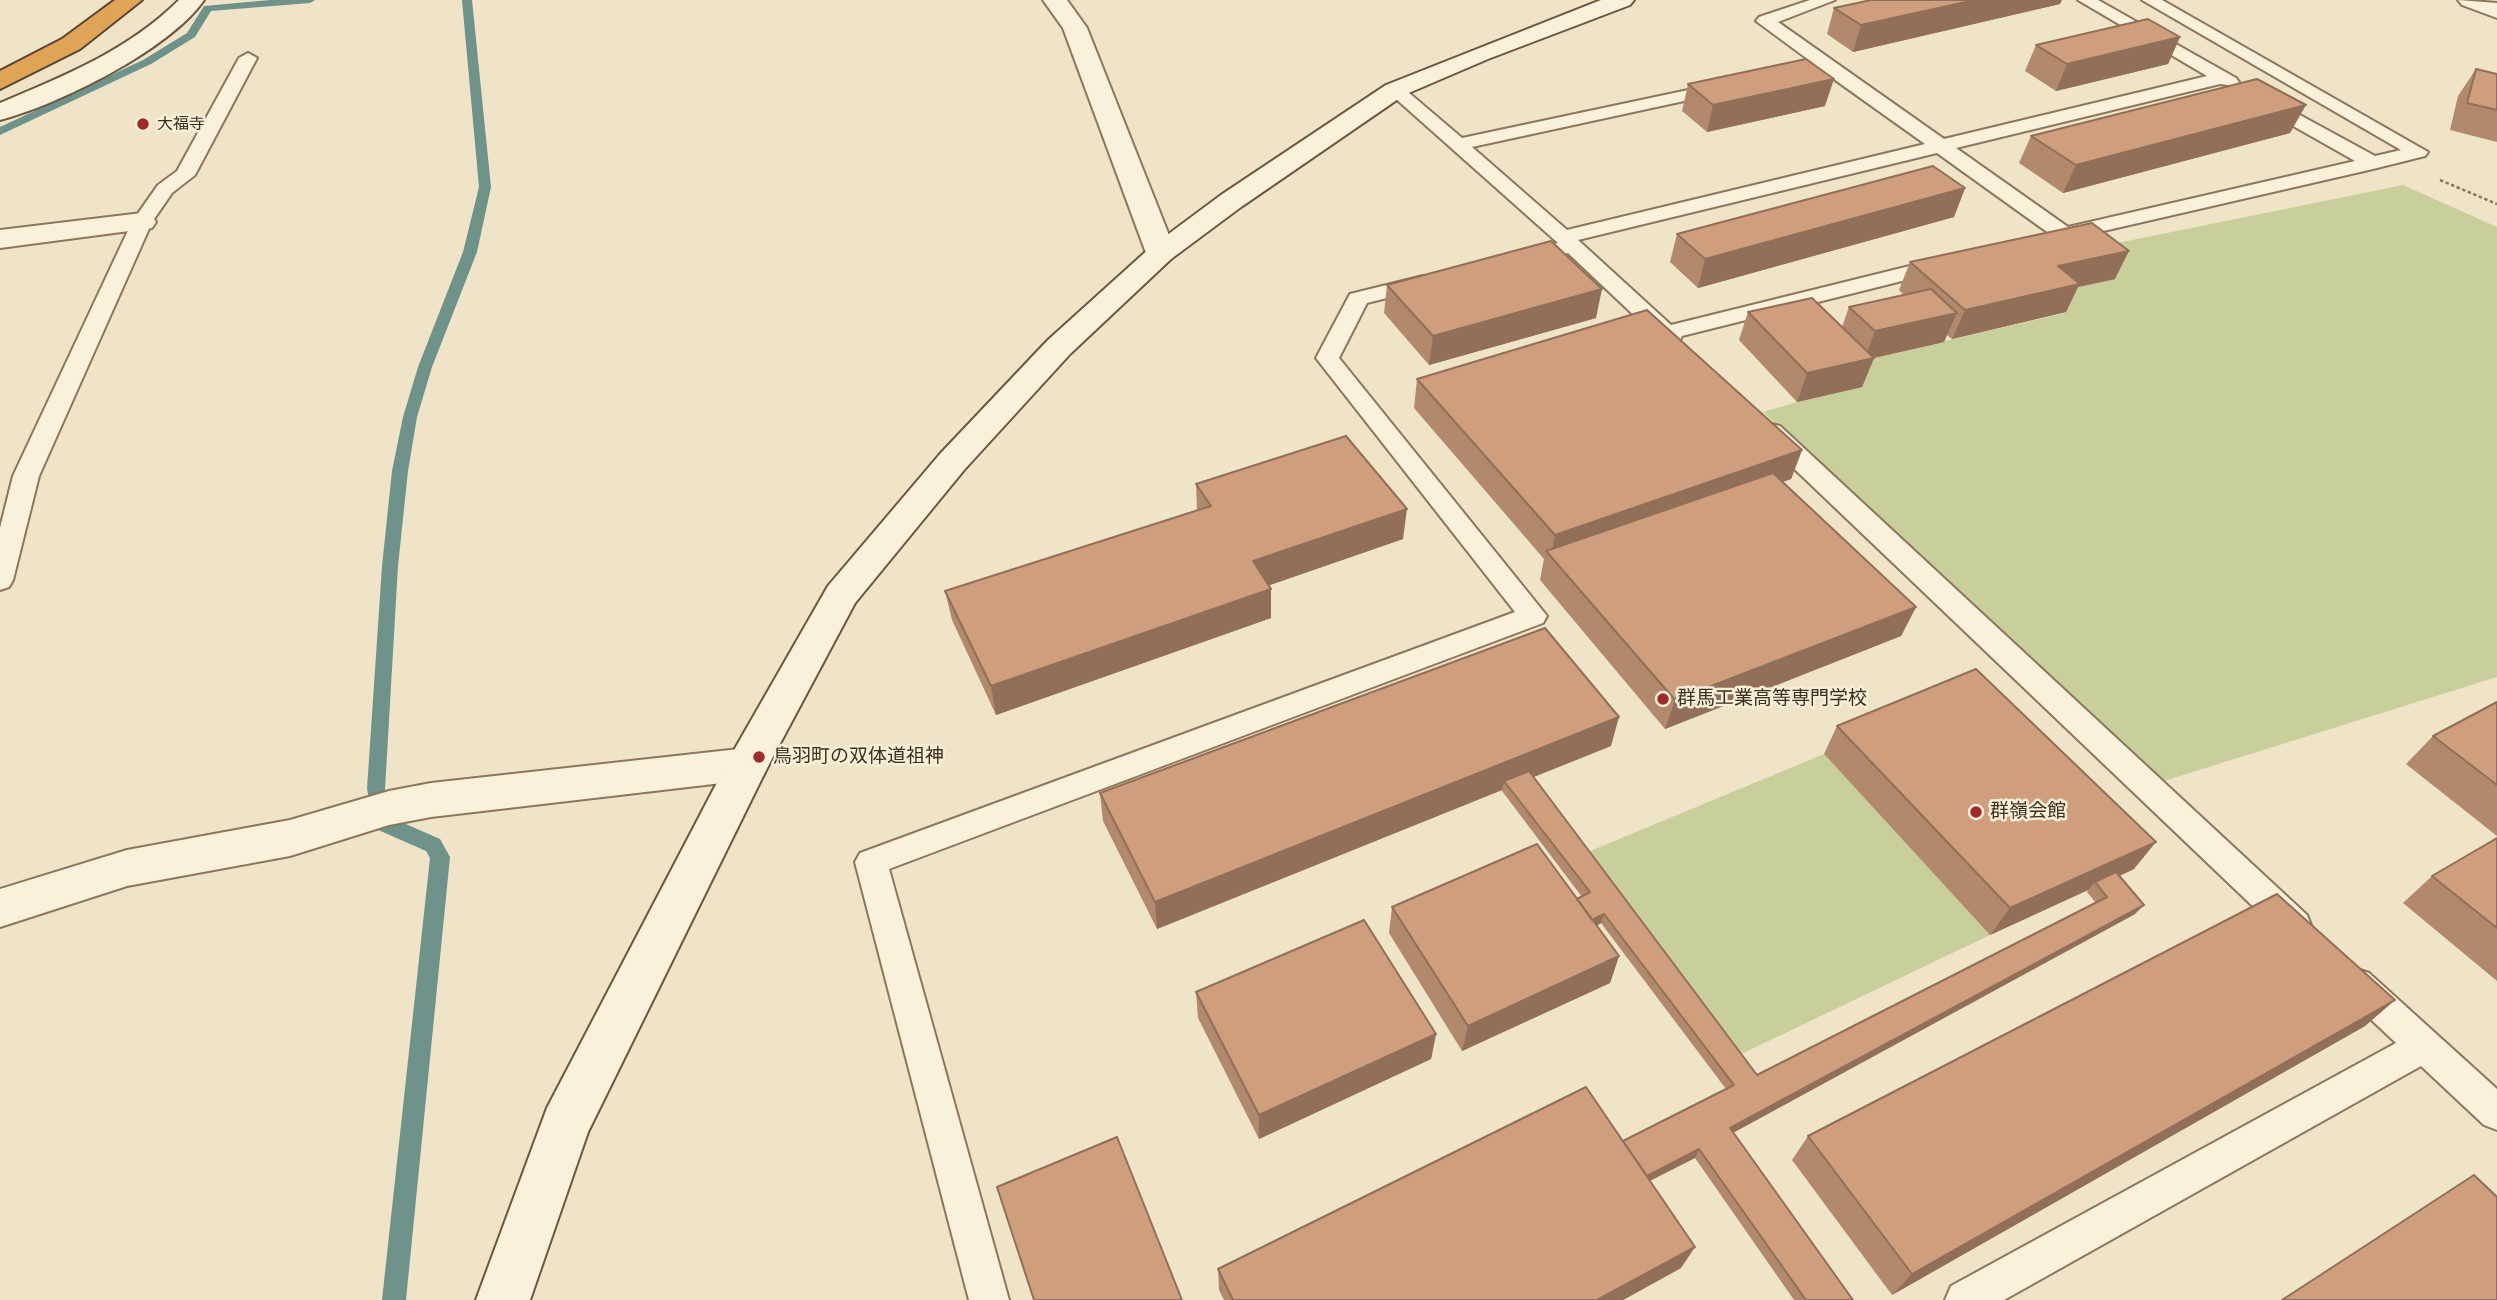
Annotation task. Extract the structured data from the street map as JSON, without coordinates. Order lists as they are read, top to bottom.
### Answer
{
  "places": [
    "大福寺",
    "群馬工業高等専門学校",
    "鳥羽町の双体道祖神",
    "群嶺会館"
  ]
}
